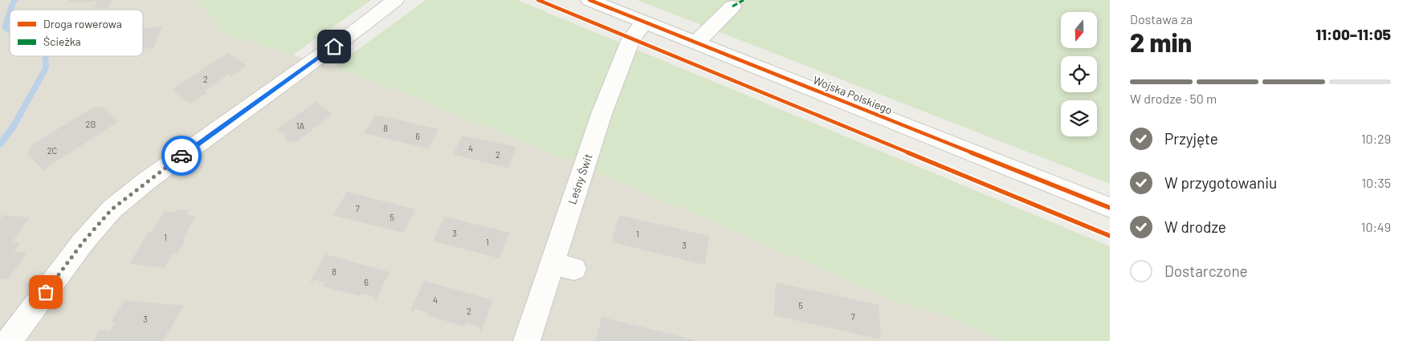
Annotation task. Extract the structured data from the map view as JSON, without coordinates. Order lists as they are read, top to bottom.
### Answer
{
  "streets": {
    "street": ["Wojska Polskiego", "Leśny Świt"]
  },
  "crossings": [
    ["Wojska Polskiego", "Leśny Świt"]
  ],
  "house_numbers": [
    "2",
    "2B",
    "1A",
    "8",
    "6",
    "4",
    "2C",
    "2",
    "7",
    "5",
    "3",
    "1",
    "1",
    "1",
    "3",
    "8",
    "6",
    "4",
    "5",
    "2",
    "7",
    "3"
  ],
  "legend": ["Droga rowerowa", "Ścieżka"],
  "north": "bottom",
  "page": {
    "heading": ["2 min", "Dostawa za", "11:00–11:05"],
    "bar": "W drodze · 50 m",
    "list": [
      ["Przyjęte", "10:29"],
      ["W przygotowaniu", "10:35"],
      ["W drodze", "10:49"],
      "Dostarczone"
    ]
  }
}
